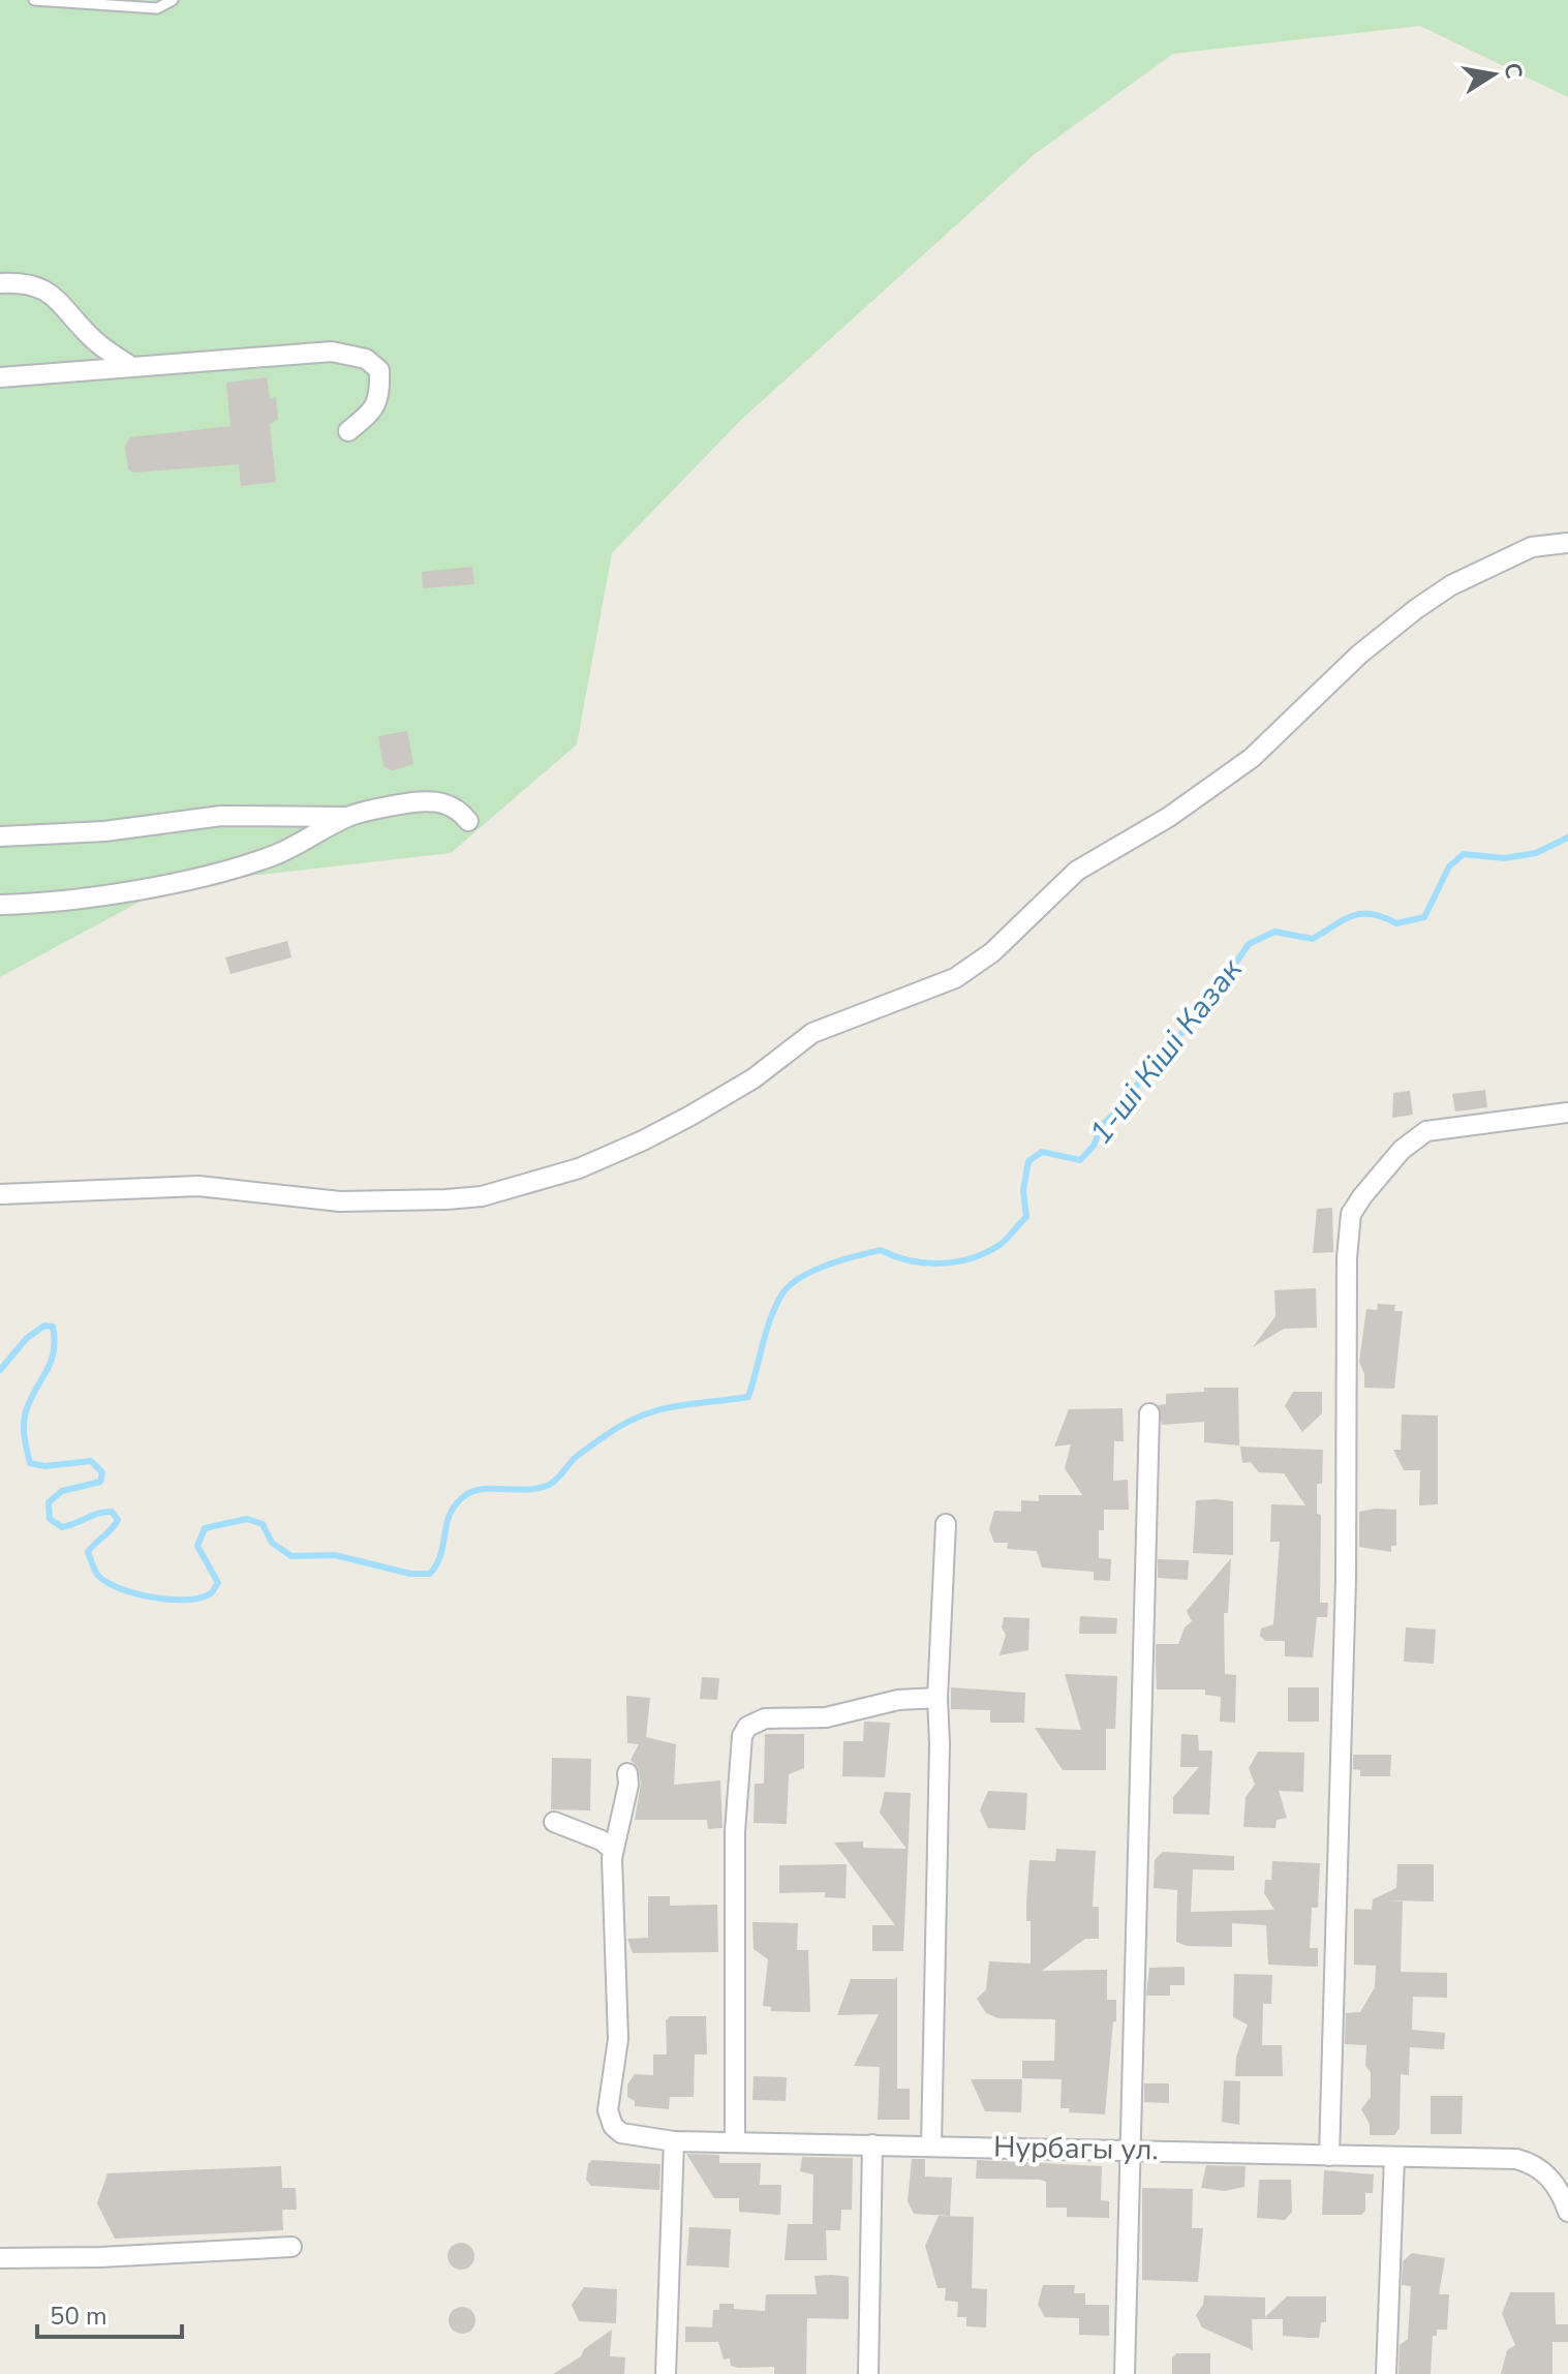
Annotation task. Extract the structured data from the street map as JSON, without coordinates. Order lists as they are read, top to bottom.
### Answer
{
  "streets": {
    "street": ["Нурбагы ул."]
  },
  "water": ["1-ші Кіші Казак"],
  "scale_bar": "50 m",
  "north": "right"
}
